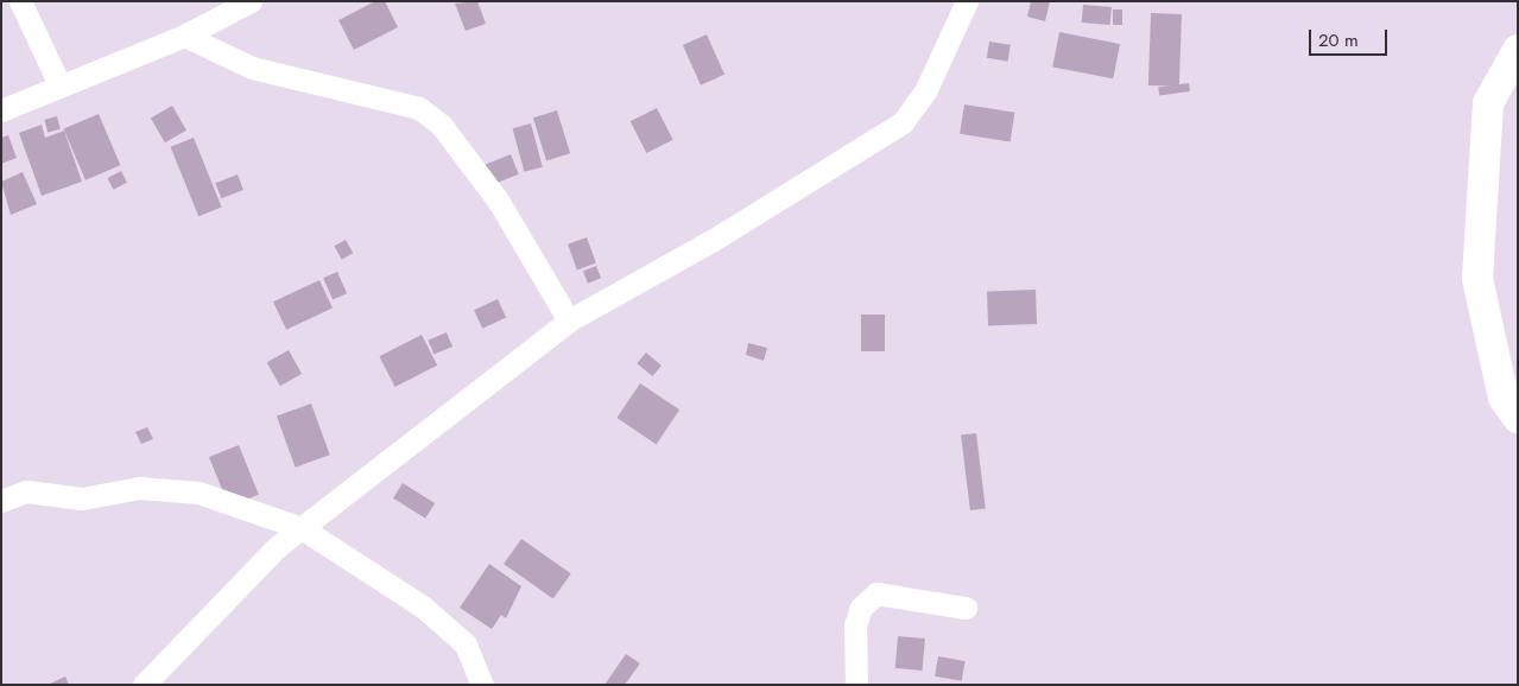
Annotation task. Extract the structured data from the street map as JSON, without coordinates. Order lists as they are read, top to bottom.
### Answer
{
  "scale_bar": "20 m"
}
